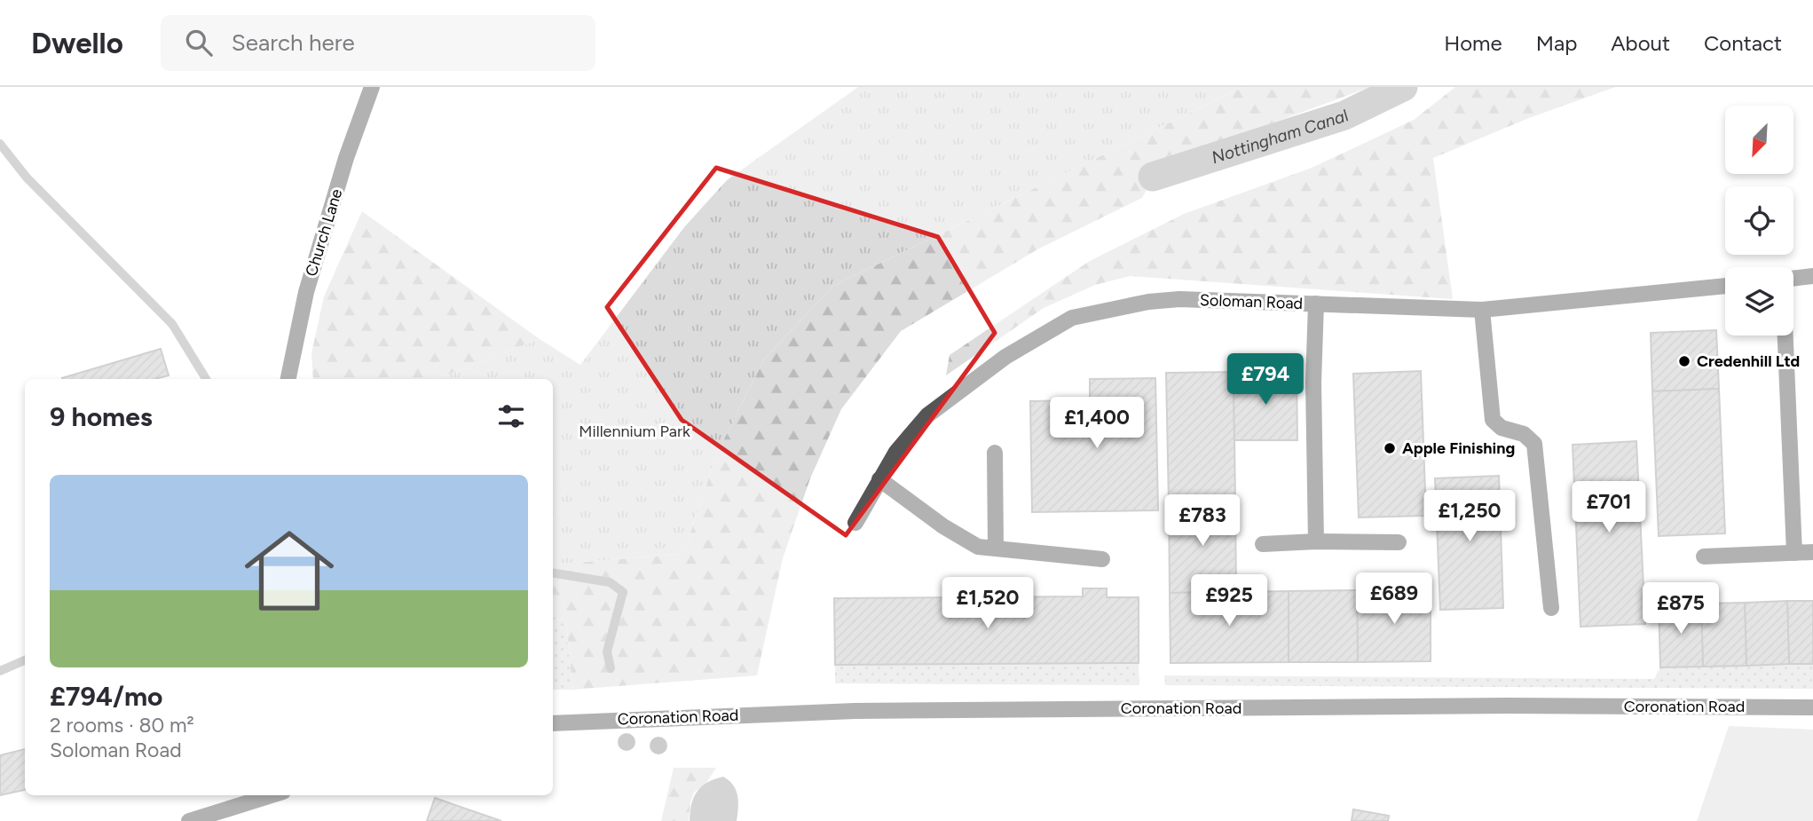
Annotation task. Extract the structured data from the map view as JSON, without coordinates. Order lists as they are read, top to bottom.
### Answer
{
  "streets": {
    "street": ["Church Lane", "Soloman Road", "Coronation Road"]
  },
  "water": ["Nottingham Canal"],
  "parks": ["Millennium Park"],
  "places": ["Credenhill Ltd", "Apple Finishing"],
  "north": "bottom left",
  "page": {
    "header": "Dwello",
    "search": "Search here",
    "nav": [
      "Home",
      "Map",
      "About",
      "Contact"
    ],
    "price": [
      "£794",
      "£1,400",
      "£701",
      "£1,250",
      "£783",
      "£689",
      "£925",
      "£1,520",
      "£875"
    ],
    "heading": "9 homes",
    "list": [
      {
        "name": "£794/mo",
        "note": "2 rooms · 80 m² · Soloman Road"
      }
    ]
  }
}
